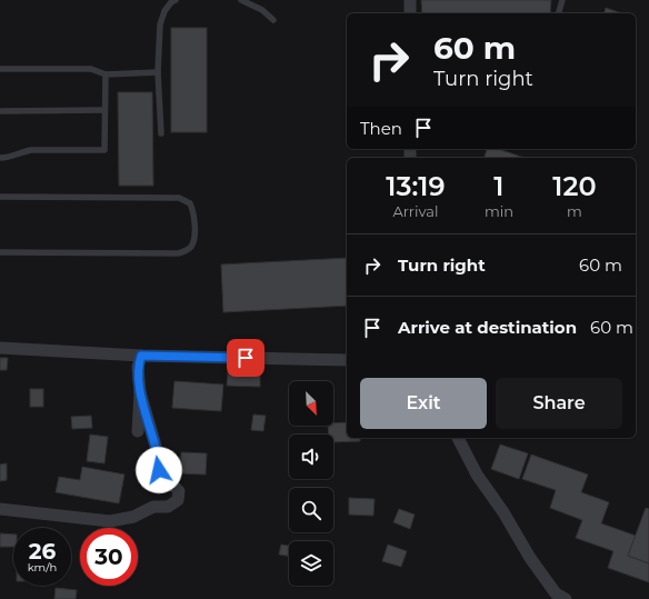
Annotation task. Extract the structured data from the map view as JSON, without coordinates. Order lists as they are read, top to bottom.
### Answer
{
  "north": "bottom right",
  "page": {
    "turn": ["60 m", "Turn right"],
    "then": "Then",
    "eta": [
      "13:19",
      "Arrival",
      "1",
      "min",
      "120",
      "m"
    ],
    "list": [
      {
        "name": "Turn right",
        "value": "60 m"
      },
      {
        "name": "Arrive at destination",
        "value": "60 m"
      }
    ],
    "buttons": ["Exit", "Share"],
    "speed": "26 km/h",
    "limit": "30"
  }
}
